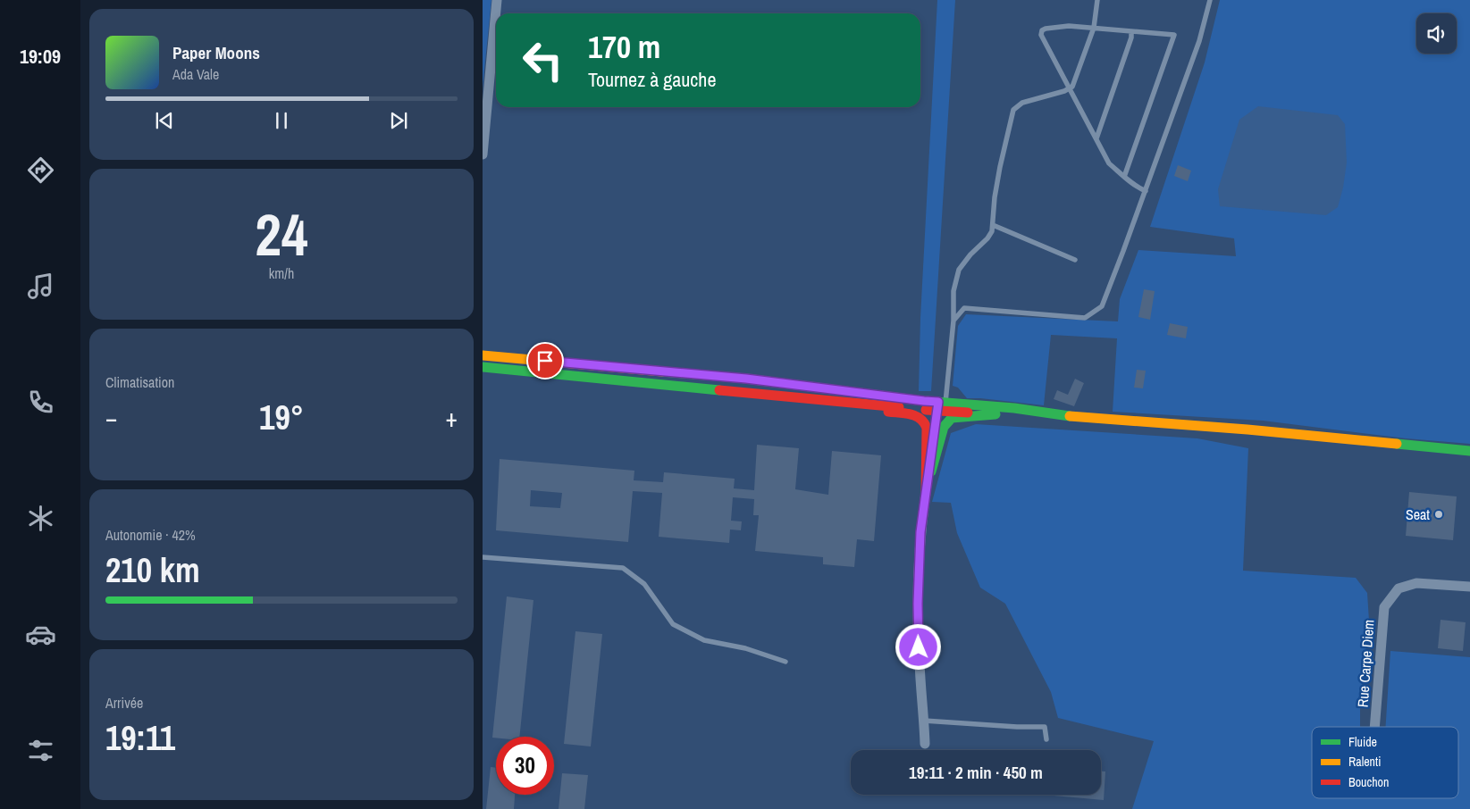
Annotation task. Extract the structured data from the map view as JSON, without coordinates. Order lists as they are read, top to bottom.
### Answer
{
  "streets": {
    "street": ["Rue Carpe Diem"]
  },
  "places": ["Seat"],
  "legend": ["Fluide", "Ralenti", "Bouchon"],
  "page": {
    "tabs": "19:09",
    "turn": ["170 m", "Tournez à gauche"],
    "song": ["Paper Moons", "Ada Vale"],
    "tile": [
      ["24", "km/h"],
      "Climatisation",
      ["Autonomie · 42%", "210 km"],
      ["Arrivée", "19:11"]
    ],
    "heat": ["−", "19°", "+"],
    "limit": "30",
    "trip": "19:11 · 2 min · 450 m"
  }
}
